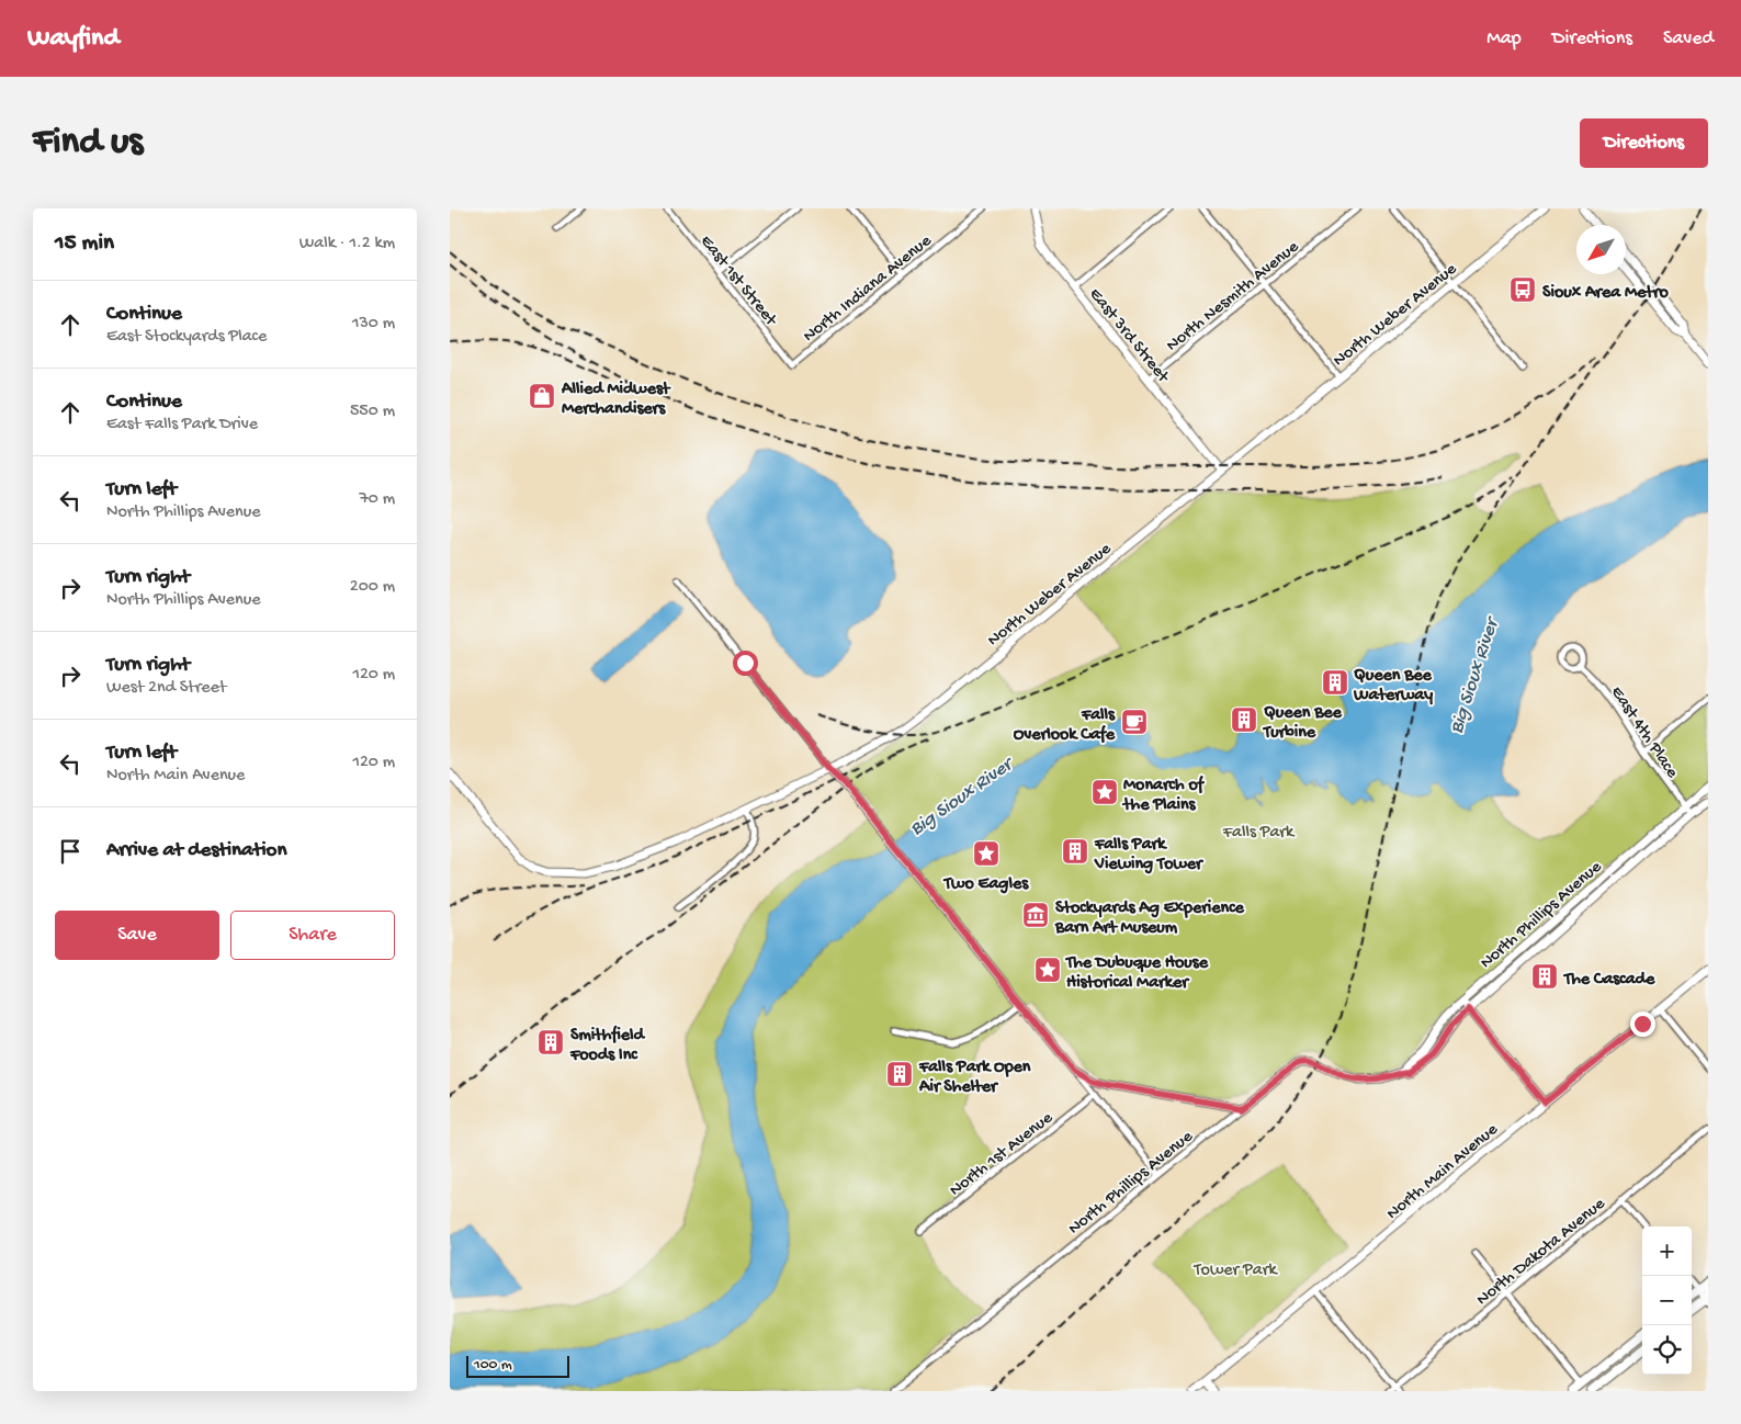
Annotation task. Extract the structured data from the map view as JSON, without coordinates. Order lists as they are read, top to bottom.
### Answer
{
  "streets": {
    "street": [
      "East 1st Street",
      "North Indiana Avenue",
      "North Nesmith Avenue",
      "North Weber Avenue",
      "East 3rd Street",
      "East 4th Place",
      "North Phillips Avenue",
      "North 1st Avenue",
      "North Main Avenue",
      "North Dakota Avenue"
    ]
  },
  "crossings": [
    ["East 1st Street", "North Indiana Avenue"],
    ["North Nesmith Avenue", "East 3rd Street"],
    ["North Weber Avenue", "East 3rd Street"],
    ["East 4th Place", "North Phillips Avenue"]
  ],
  "water": ["Big Sioux River"],
  "parks": ["Falls Park", "Tower Park"],
  "places": {
    "bus stop": ["Sioux Area Metro"],
    "shop": ["Allied Midwest Merchandisers"],
    "building": [
      "Queen Bee Waterway",
      "Queen Bee Turbine",
      "Falls Park Viewing Tower",
      "The Cascade",
      "Smithfield Foods Inc",
      "Falls Park Open Air Shelter"
    ],
    "cafe": ["Falls Overlook Cafe"],
    "place": ["Monarch of the Plains", "Two Eagles", "The Dubuque House Historical Marker"],
    "museum": ["Stockyards Ag Experience Barn Art Museum"]
  },
  "scale_bar": "100 m",
  "north": "bottom left",
  "page": {
    "header": "Wayfind",
    "nav": ["Map", "Directions", "Saved"],
    "buttons": [
      "Directions",
      ["Save", "Share"]
    ],
    "title": "Find us",
    "heading": ["15 min", "Walk · 1.2 km"],
    "list": [
      ["Continue", "East Stockyards Place", "130 m"],
      ["Continue", "East Falls Park Drive", "550 m"],
      ["Turn left", "North Phillips Avenue", "70 m"],
      ["Turn right", "North Phillips Avenue", "200 m"],
      ["Turn right", "West 2nd Street", "120 m"],
      ["Turn left", "North Main Avenue", "120 m"],
      "Arrive at destination"
    ],
    "map_buttons": ["+", "−"],
    "scale": "100 m"
  }
}
